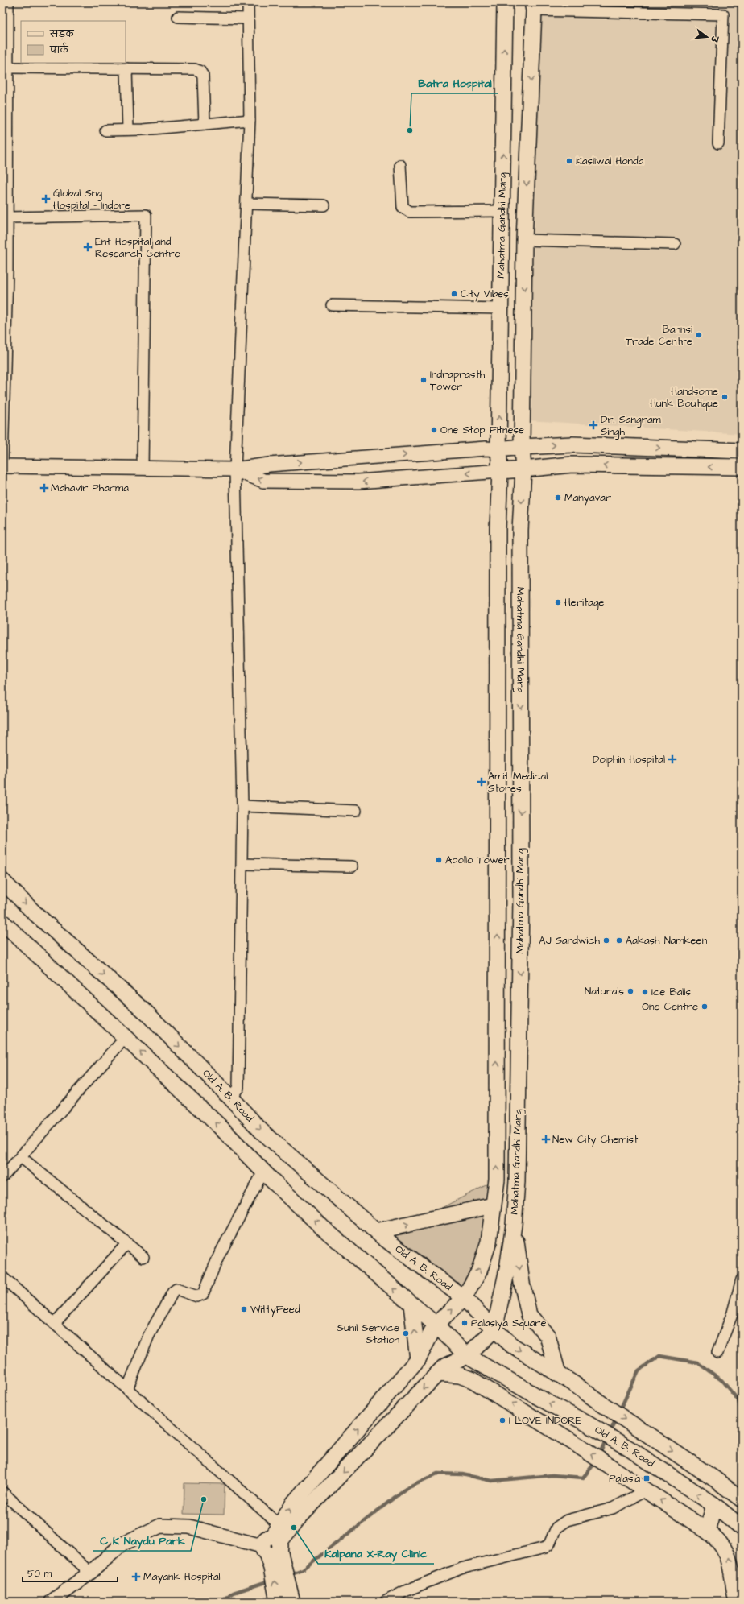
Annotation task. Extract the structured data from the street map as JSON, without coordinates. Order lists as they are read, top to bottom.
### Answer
{
  "streets": {
    "main road": ["Mahatma Gandhi Marg", "Old A. B. Road"]
  },
  "crossings": [
    ["Mahatma Gandhi Marg", "Old A. B. Road"]
  ],
  "places": {
    "other": [
      "Batra Hospital",
      "Kasliwal Honda",
      "City Vibes",
      "Bannsi Trade Centre",
      "Indraprasth Tower",
      "Handsome Hunk Boutique",
      "One Stop Fitnese",
      "Manyavar",
      "Heritage",
      "Apollo Tower",
      "AJ Sandwich",
      "Aakash Namkeen",
      "Naturals",
      "Ice Balls",
      "One Centre",
      "WittyFeed",
      "Palasiya Square",
      "Sunil Service Station",
      "I LOVE INDORE",
      "C K Naydu Park",
      "Kalpana X-Ray Clinic"
    ],
    "health": [
      "Global Sng Hospital - Indore",
      "Ent Hospital and Research Centre",
      "Dr. Sangram Singh",
      "Mahavir Pharma",
      "Dolphin Hospital",
      "Amit Medical Stores",
      "New City Chemist",
      "Mayank Hospital"
    ],
    "transit": ["Palasia"]
  },
  "legend": ["सड़क", "पार्क"],
  "scale_bar": "50 m",
  "north": "right"
}
